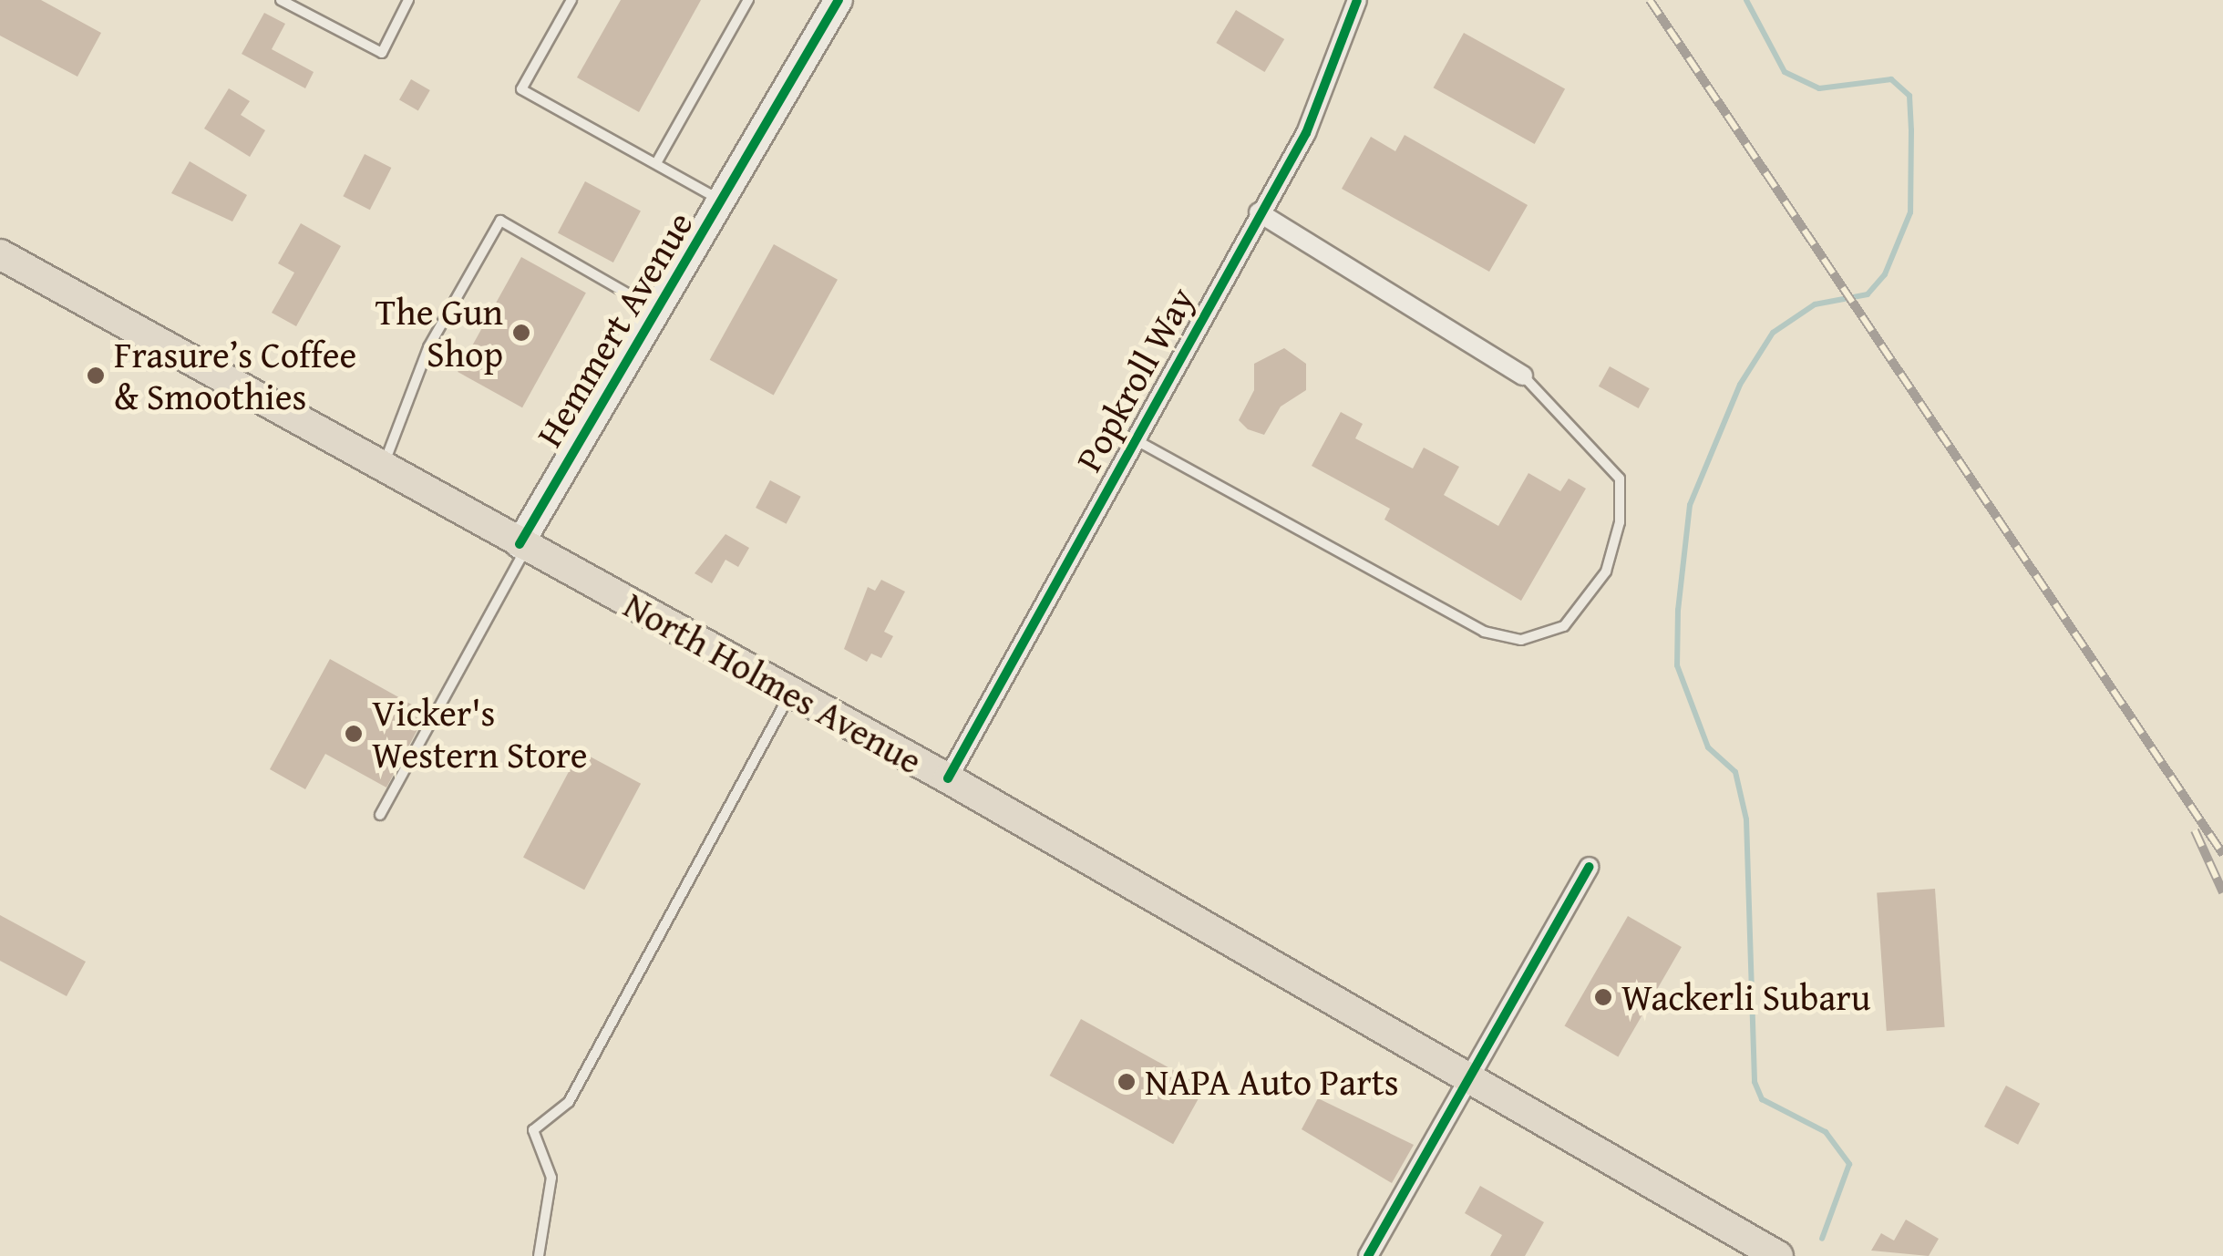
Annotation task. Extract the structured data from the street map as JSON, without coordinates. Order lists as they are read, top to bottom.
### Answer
{
  "streets": {
    "main road": ["North Holmes Avenue"],
    "street": ["Hemmert Avenue", "Popkroll Way"]
  },
  "crossings": [
    ["Hemmert Avenue", "North Holmes Avenue"],
    ["Popkroll Way", "North Holmes Avenue"]
  ],
  "places": [
    "The Gun Shop",
    "Frasure’s Coffee & Smoothies",
    "Vicker's Western Store",
    "Wackerli Subaru",
    "NAPA Auto Parts"
  ]
}
